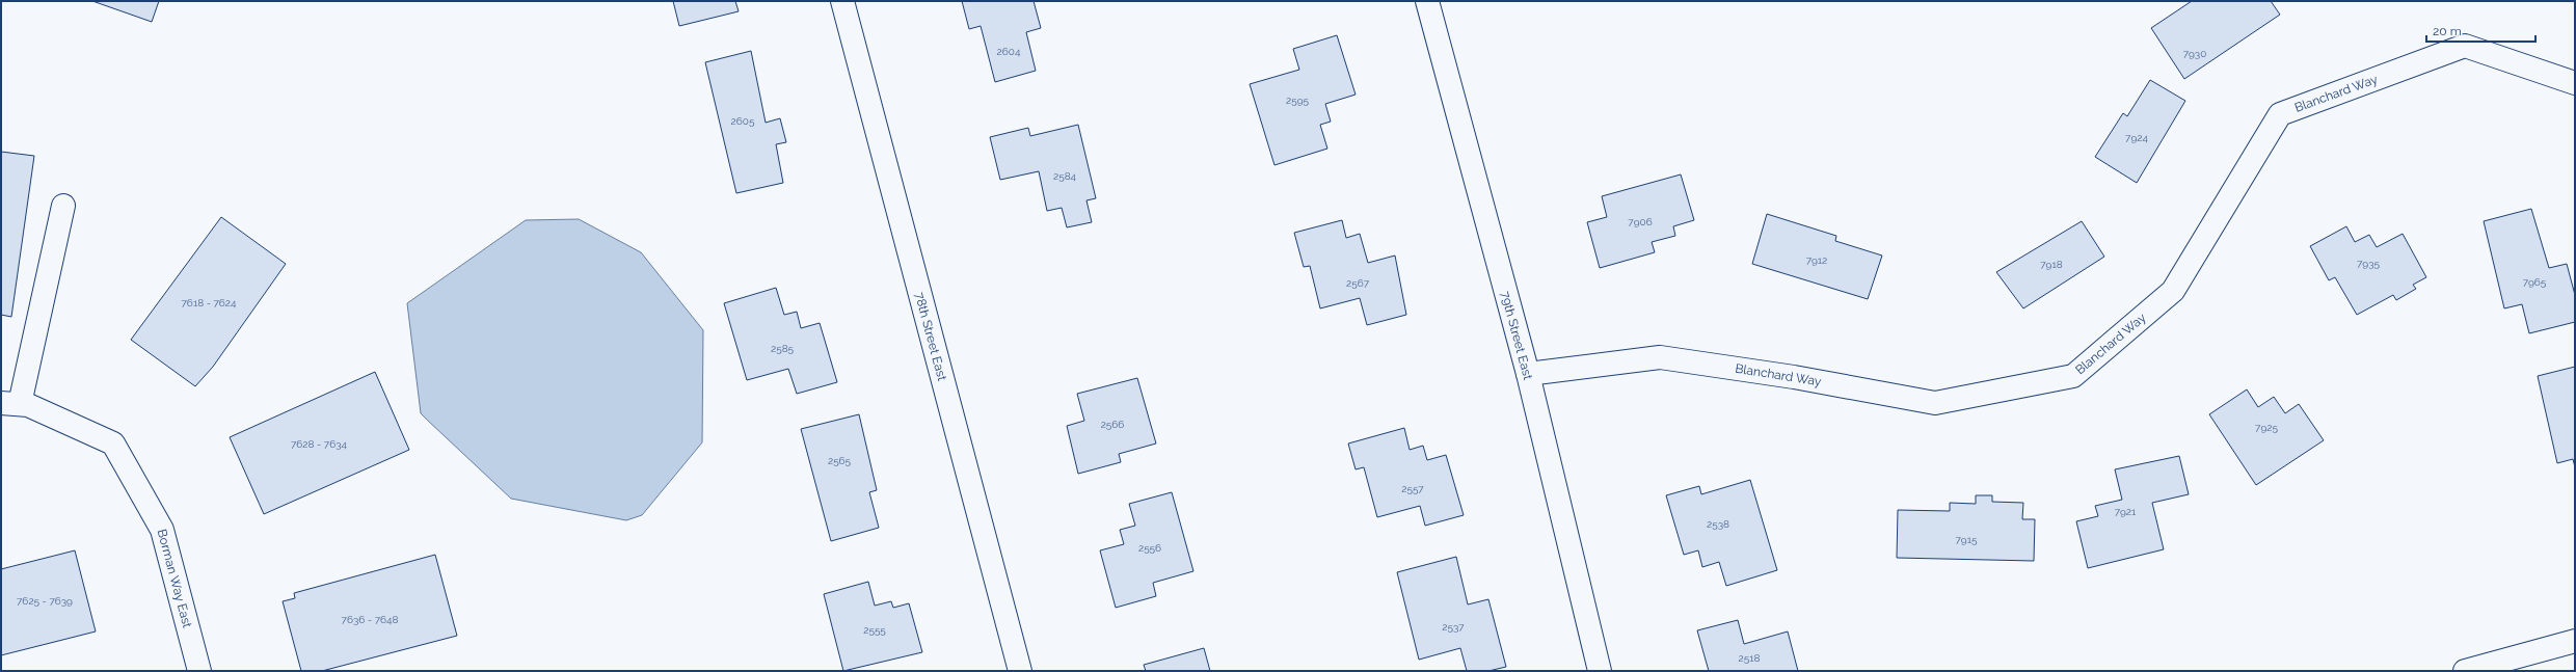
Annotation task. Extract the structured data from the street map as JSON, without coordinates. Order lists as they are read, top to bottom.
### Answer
{
  "streets": {
    "street": [
      "Blanchard Way",
      "79th Street East",
      "78th Street East",
      "Borman Way East"
    ]
  },
  "crossings": [
    ["Blanchard Way", "79th Street East"]
  ],
  "house_numbers": [
    "2604",
    "7930",
    "2595",
    "2605",
    "7924",
    "2584",
    "7906",
    "7912",
    "7935",
    "7918",
    "7965",
    "2567",
    "7618 - 7624",
    "2585",
    "2566",
    "7925",
    "7628 - 7634",
    "2565",
    "2557",
    "7921",
    "2538",
    "7915",
    "2556",
    "7625 - 7639",
    "7636 - 7648",
    "2537",
    "2555",
    "2518"
  ],
  "scale_bar": "20 m"
}
